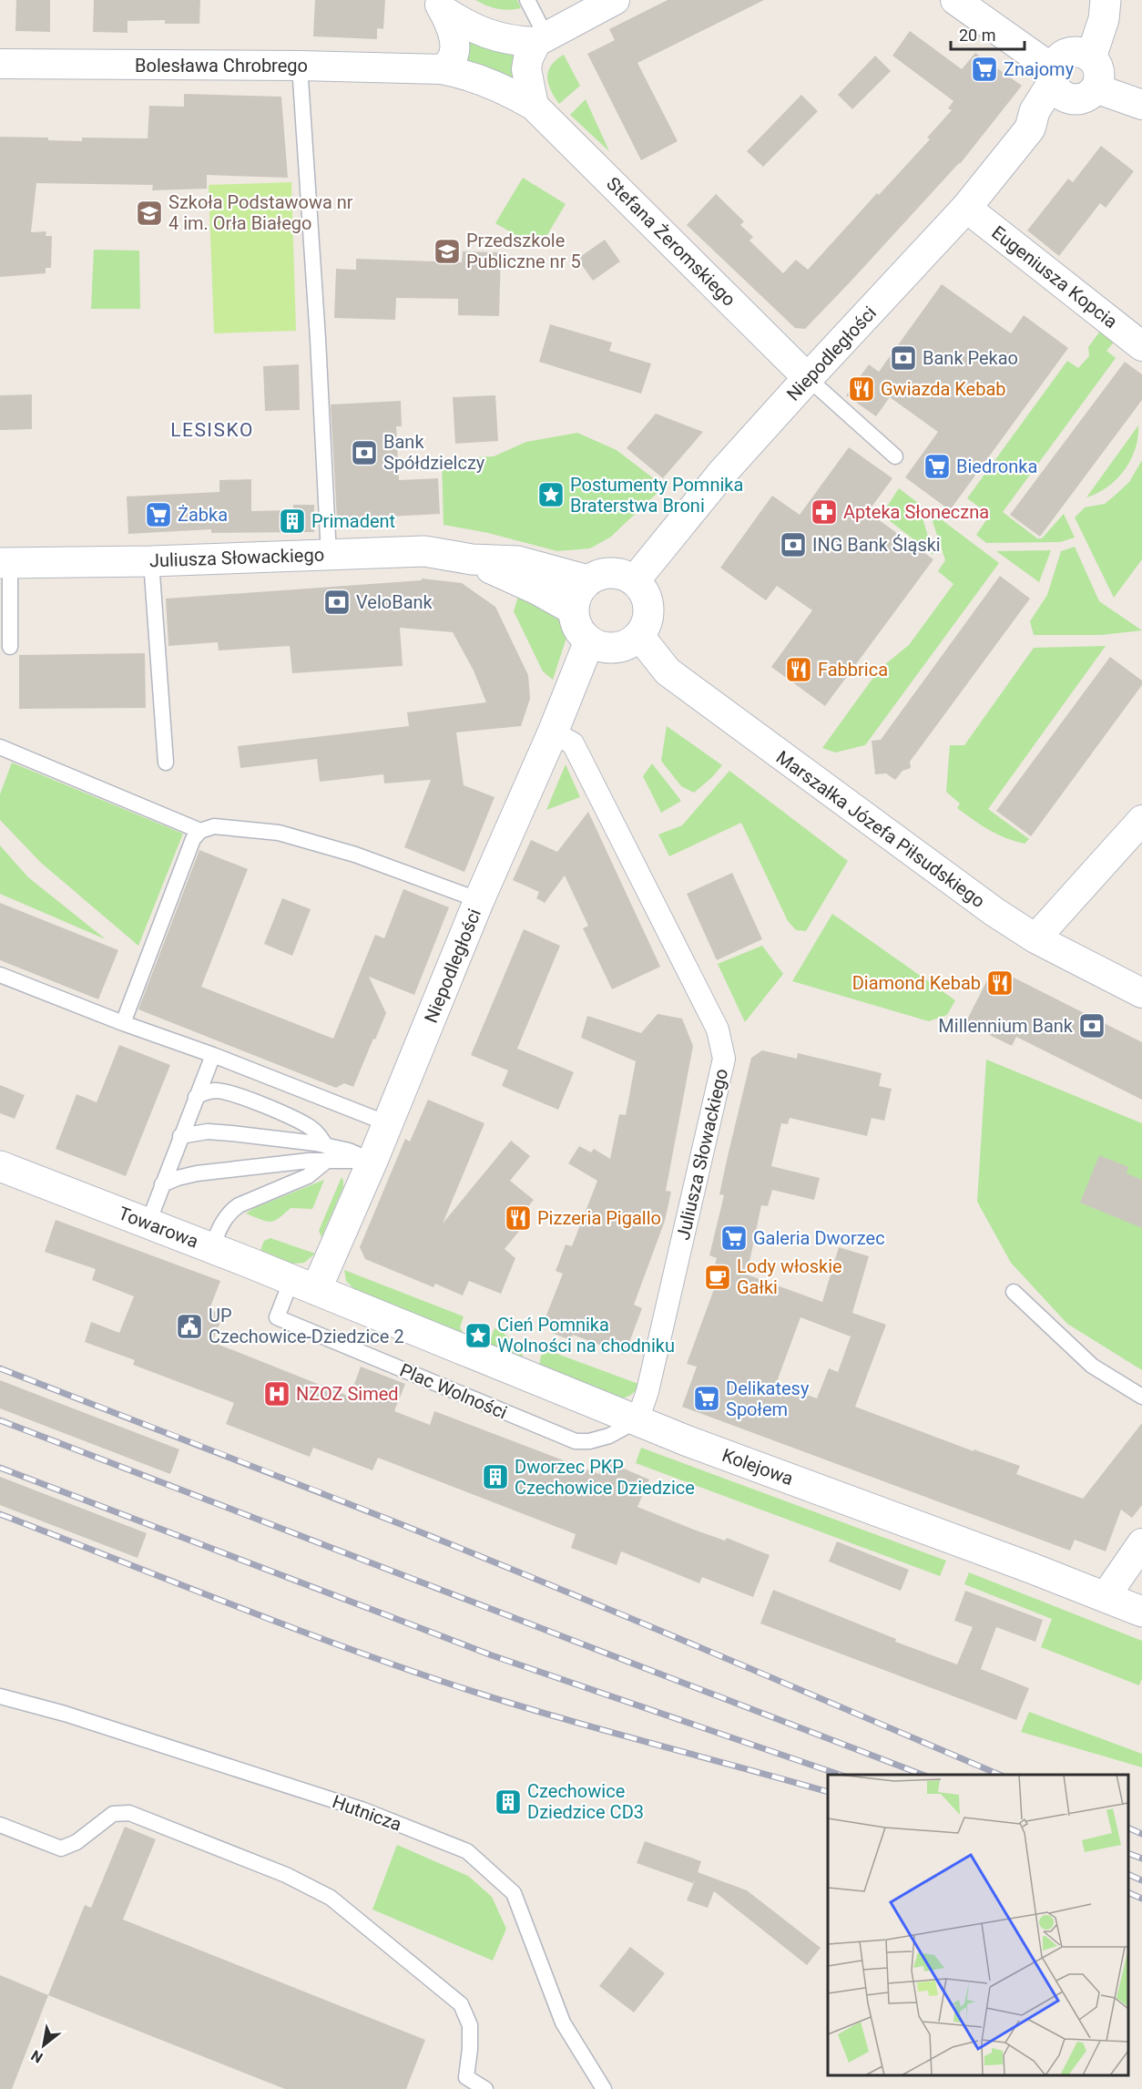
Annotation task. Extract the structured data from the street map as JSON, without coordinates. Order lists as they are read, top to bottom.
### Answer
{
  "streets": {
    "street": [
      "Bolesława Chrobrego",
      "Stefana Żeromskiego",
      "Eugeniusza Kopcia",
      "Niepodległości",
      "Juliusza Słowackiego",
      "Marszałka Józefa Piłsudskiego",
      "Towarowa",
      "Kolejowa"
    ],
    "lane": ["Plac Wolności", "Hutnicza"]
  },
  "crossings": [
    ["Bolesława Chrobrego", "Stefana Żeromskiego"],
    ["Stefana Żeromskiego", "Niepodległości"],
    ["Eugeniusza Kopcia", "Niepodległości"],
    ["Niepodległości", "Juliusza Słowackiego"],
    ["Niepodległości", "Marszałka Józefa Piłsudskiego"],
    ["Niepodległości", "Towarowa"],
    ["Niepodległości", "Plac Wolności"],
    ["Niepodległości", "Kolejowa"],
    ["Juliusza Słowackiego", "Marszałka Józefa Piłsudskiego"],
    ["Juliusza Słowackiego", "Plac Wolności"],
    ["Juliusza Słowackiego", "Kolejowa"],
    ["Towarowa", "Plac Wolności"],
    ["Towarowa", "Kolejowa"],
    ["Plac Wolności", "Kolejowa"]
  ],
  "districts": ["LESISKO"],
  "places": {
    "supermarket": [
      "Znajomy",
      "Biedronka",
      "Żabka",
      "Galeria Dworzec",
      "Delikatesy Społem"
    ],
    "school or university": ["Szkoła Podstawowa nr 4 im. Orła Białego", "Przedszkole Publiczne nr 5"],
    "bank": [
      "Bank Pekao",
      "Bank Spółdzielczy",
      "ING Bank Śląski",
      "VeloBank",
      "Millennium Bank"
    ],
    "restaurant": [
      "Gwiazda Kebab",
      "Fabbrica",
      "Diamond Kebab",
      "Pizzeria Pigallo"
    ],
    "place": ["Postumenty Pomnika Braterstwa Broni", "Cień Pomnika Wolności na chodniku"],
    "pharmacy": ["Apteka Słoneczna"],
    "building": ["Primadent", "Dworzec PKP Czechowice Dziedzice", "Czechowice Dziedzice CD3"],
    "cafe": ["Lody włoskie Gałki"],
    "public building": ["UP Czechowice-Dziedzice 2"],
    "hospital": ["NZOZ Simed"]
  },
  "scale_bar": "20 m",
  "north": "bottom left"
}
